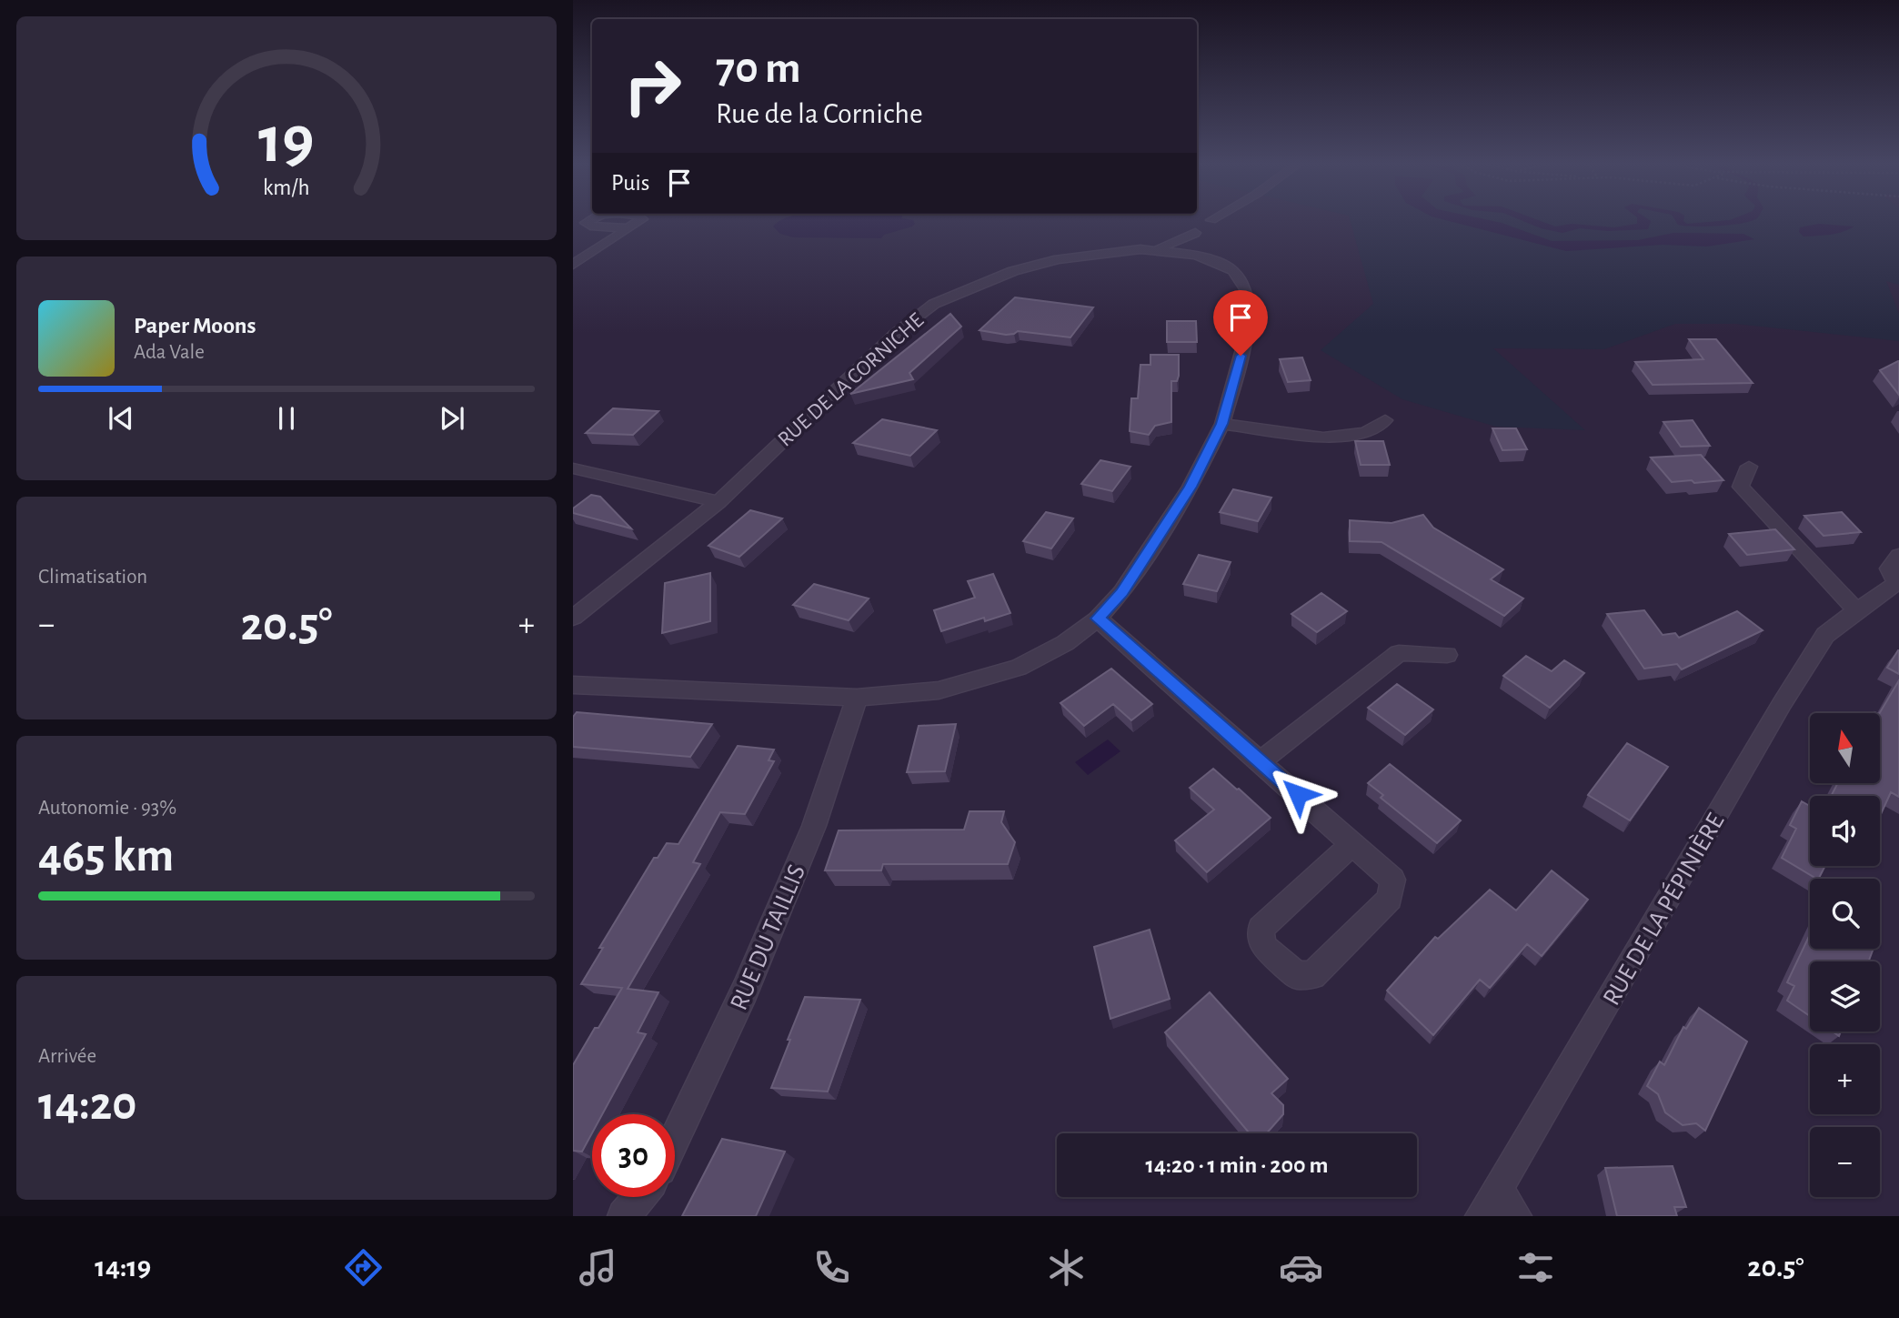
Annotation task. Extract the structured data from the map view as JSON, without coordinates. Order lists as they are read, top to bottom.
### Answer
{
  "streets": {
    "street": ["RUE DE LA CORNICHE", "RUE DE LA PÉPINIÈRE", "RUE DU TAILLIS"]
  },
  "crossings": [
    ["RUE DE LA CORNICHE", "RUE DU TAILLIS"]
  ],
  "north": "top",
  "page": {
    "turn": ["70 m", "Rue de la Corniche"],
    "then": "Puis",
    "song": ["Paper Moons", "Ada Vale"],
    "tile": [
      "Climatisation",
      ["Autonomie · 93%", "465 km"],
      ["Arrivée", "14:20"]
    ],
    "heat": ["−", "20.5°", "+"],
    "map_buttons": ["+", "−"],
    "limit": "30",
    "trip": "14:20 · 1 min · 200 m",
    "tabs": ["14:19", "20.5°"],
    "gauge": ["19", "km/h"]
  }
}
